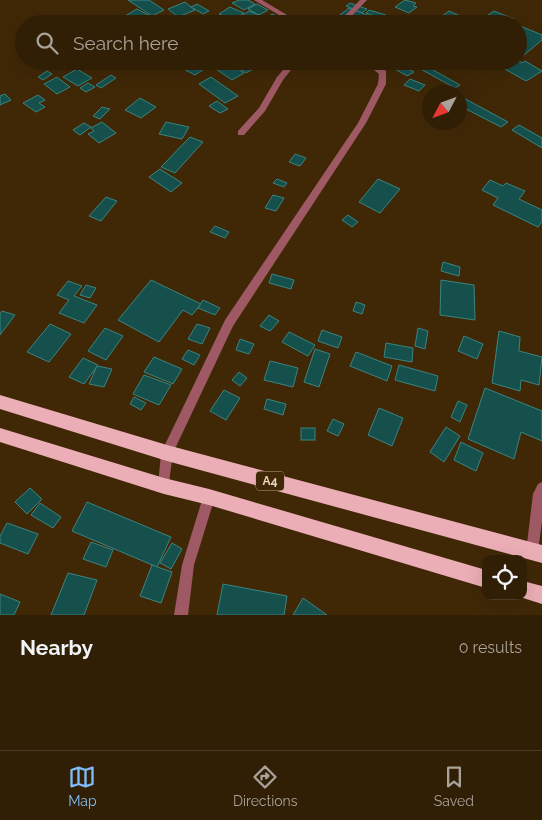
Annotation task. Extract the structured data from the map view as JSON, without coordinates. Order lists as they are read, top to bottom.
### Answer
{
  "streets": {
    "highway": ["A4"]
  },
  "north": "bottom left",
  "page": {
    "search": "Search here",
    "heading": ["Nearby", "0 results"],
    "nav": ["Map", "Directions", "Saved"]
  }
}
